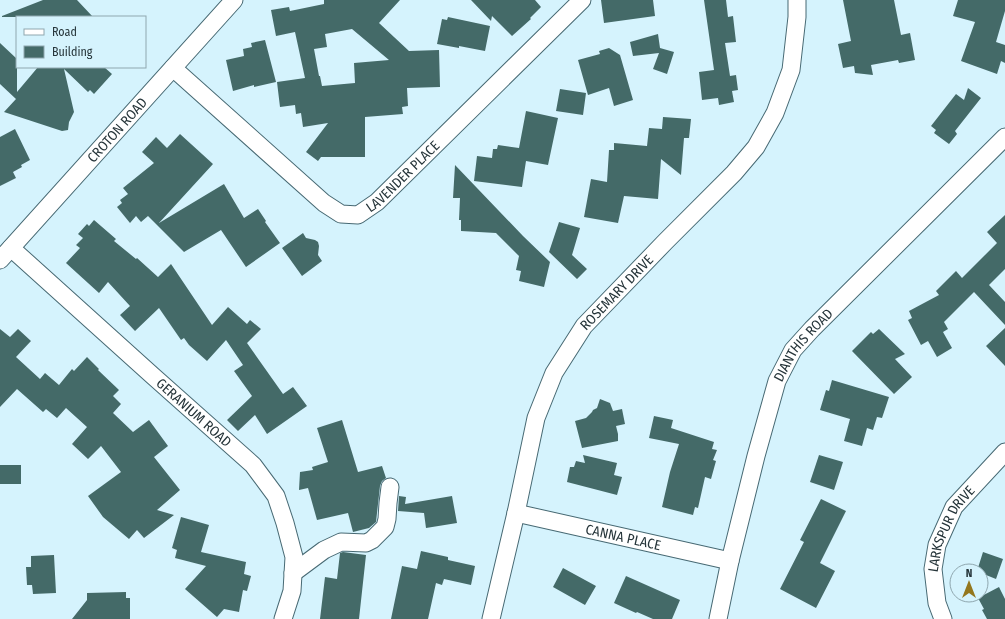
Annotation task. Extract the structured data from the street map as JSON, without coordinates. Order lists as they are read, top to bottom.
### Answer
{
  "streets": {
    "street": [
      "CROTON ROAD",
      "LAVENDER PLACE",
      "ROSEMARY DRIVE",
      "DIANTHIS ROAD",
      "GERANIUM ROAD",
      "LARKSPUR DRIVE",
      "CANNA PLACE"
    ]
  },
  "crossings": [
    ["CROTON ROAD", "LAVENDER PLACE"],
    ["CROTON ROAD", "GERANIUM ROAD"],
    ["ROSEMARY DRIVE", "CANNA PLACE"],
    ["DIANTHIS ROAD", "CANNA PLACE"]
  ],
  "legend": ["Road", "Building"],
  "north": "top"
}
